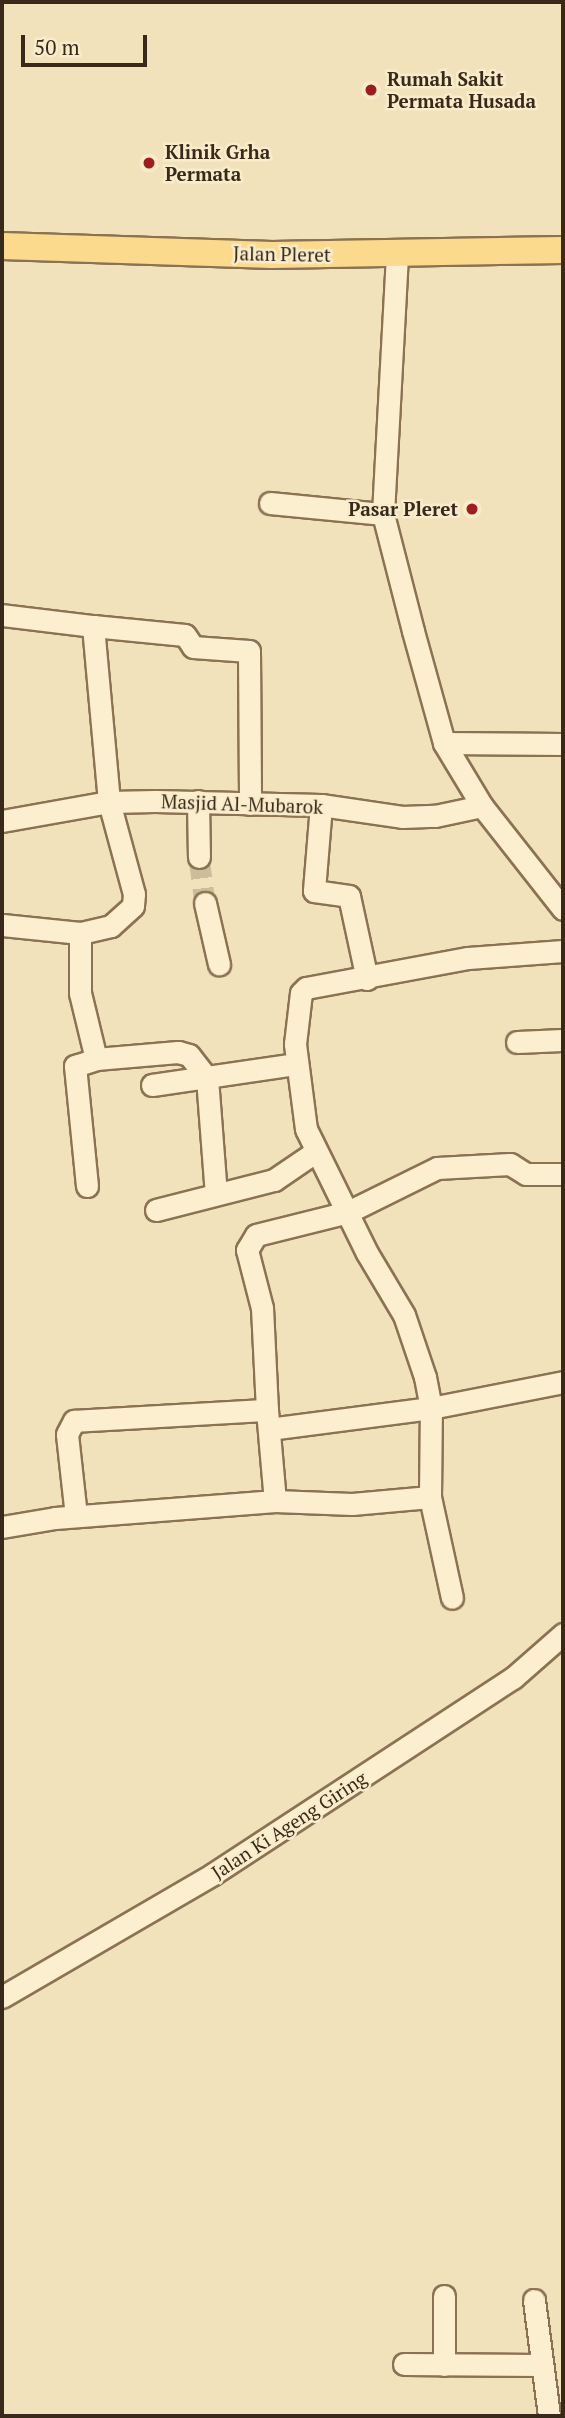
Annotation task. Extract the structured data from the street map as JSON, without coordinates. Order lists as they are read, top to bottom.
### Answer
{
  "streets": {
    "main road": ["Jalan Pleret"],
    "street": ["Masjid Al-Mubarok", "Jalan Ki Ageng Giring"]
  },
  "places": ["Rumah Sakit Permata Husada", "Klinik Grha Permata", "Pasar Pleret"],
  "scale_bar": "50 m"
}
